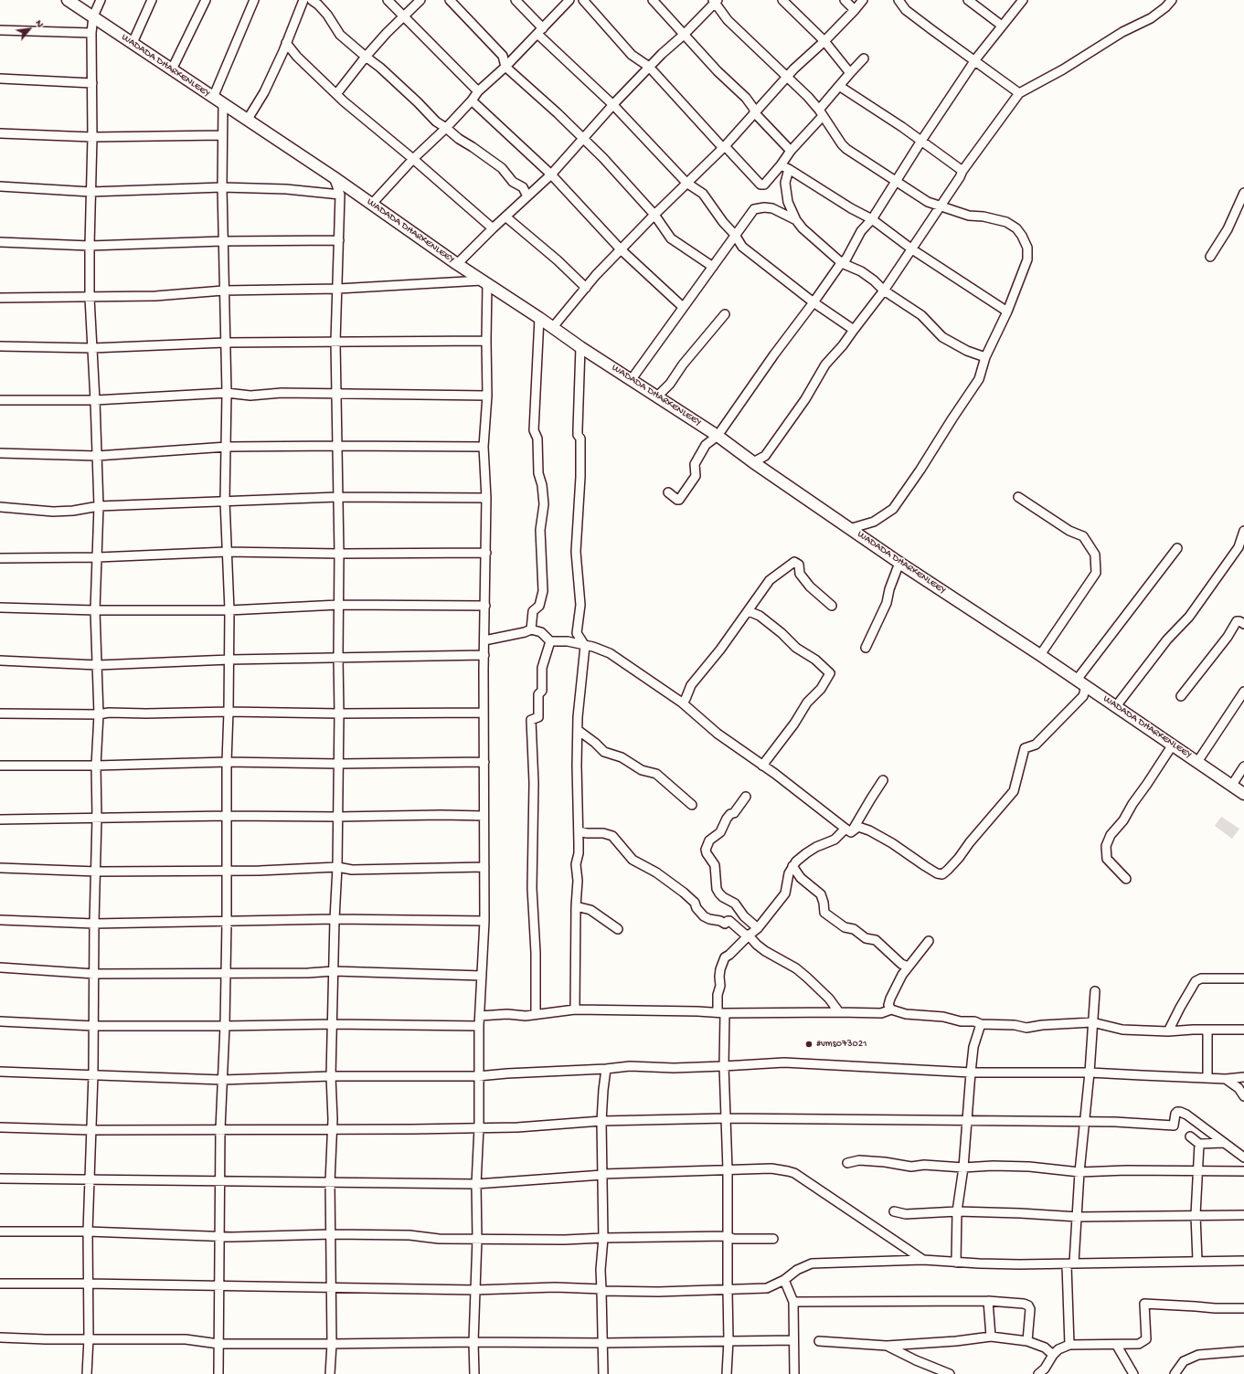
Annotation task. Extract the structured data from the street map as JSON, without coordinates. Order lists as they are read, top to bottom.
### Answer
{
  "streets": {
    "main road": ["WADADA DHARKENLEEY"]
  },
  "places": ["#vms073021"],
  "north": "top right"
}
